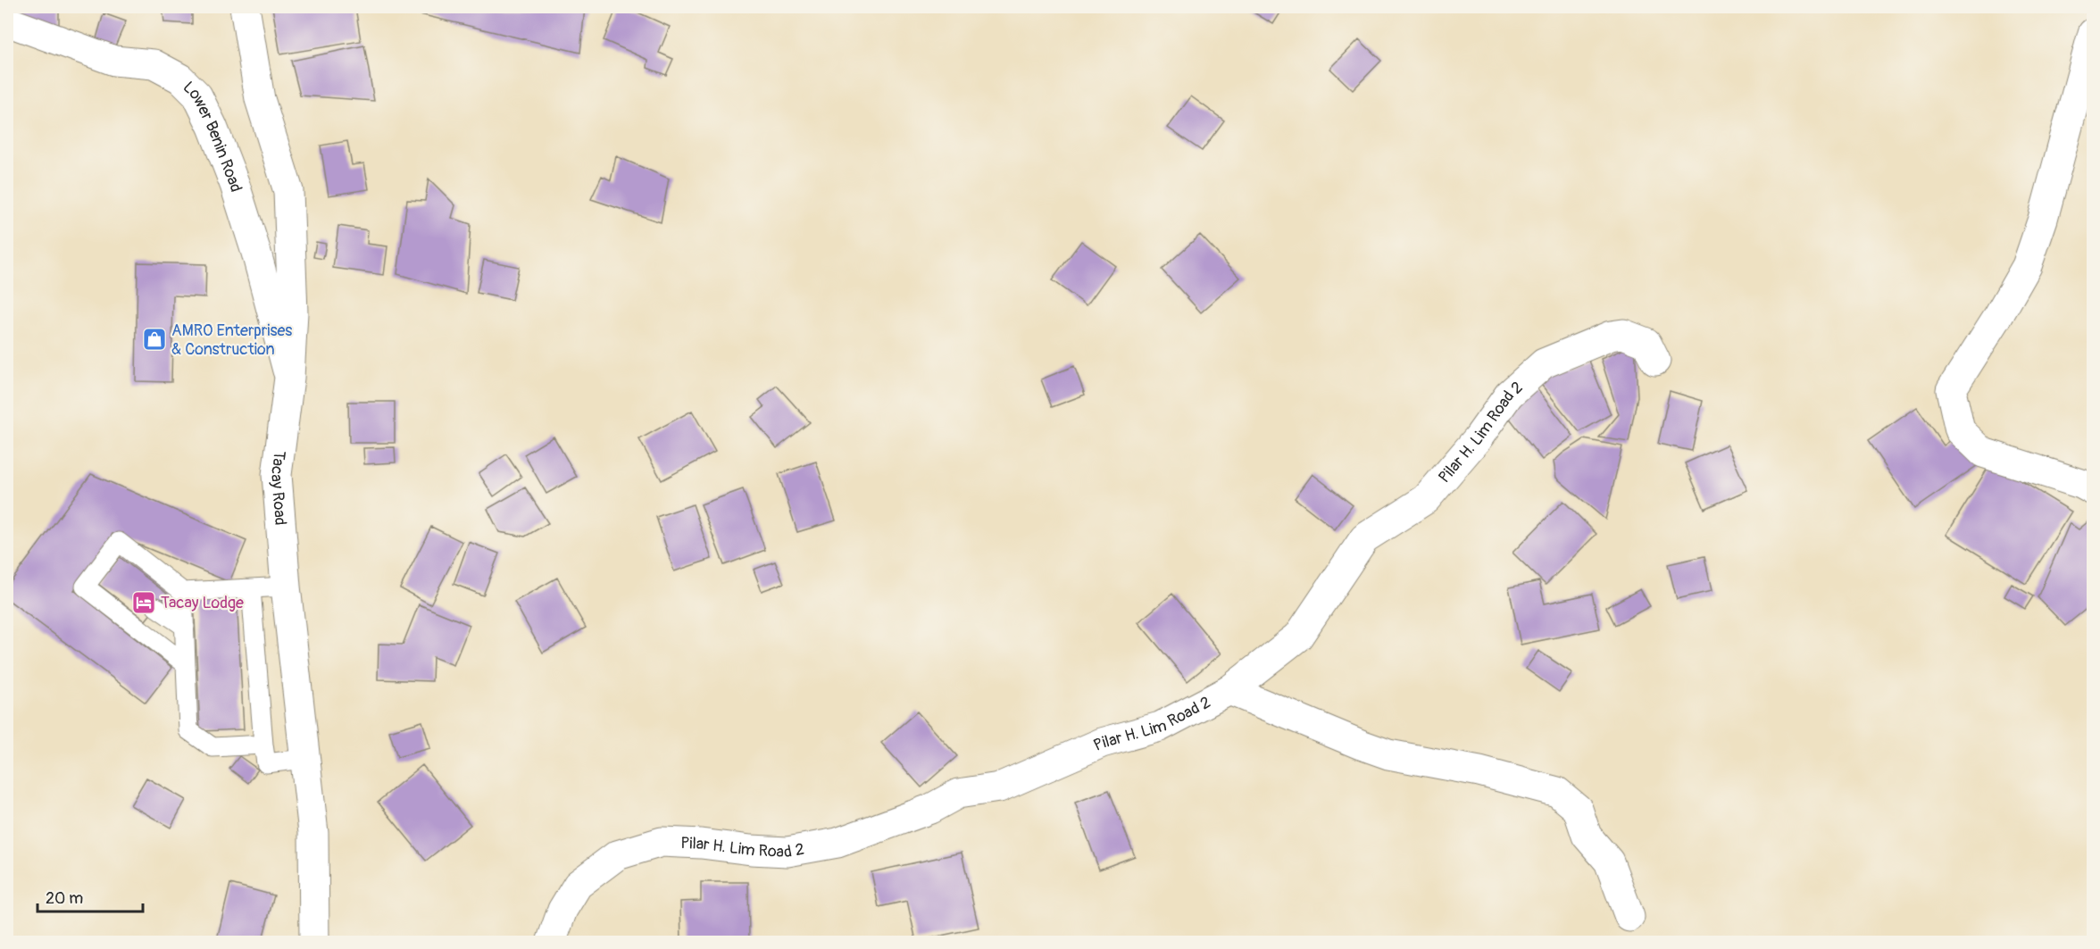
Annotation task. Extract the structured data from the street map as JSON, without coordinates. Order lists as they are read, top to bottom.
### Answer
{
  "streets": {
    "street": ["Lower Benin Road", "Pilar H. Lim Road 2", "Tacay Road"]
  },
  "crossings": [
    ["Lower Benin Road", "Tacay Road"]
  ],
  "places": {
    "shop": ["AMRO Enterprises & Construction"],
    "hotel": ["Tacay Lodge"]
  },
  "scale_bar": "20 m"
}
